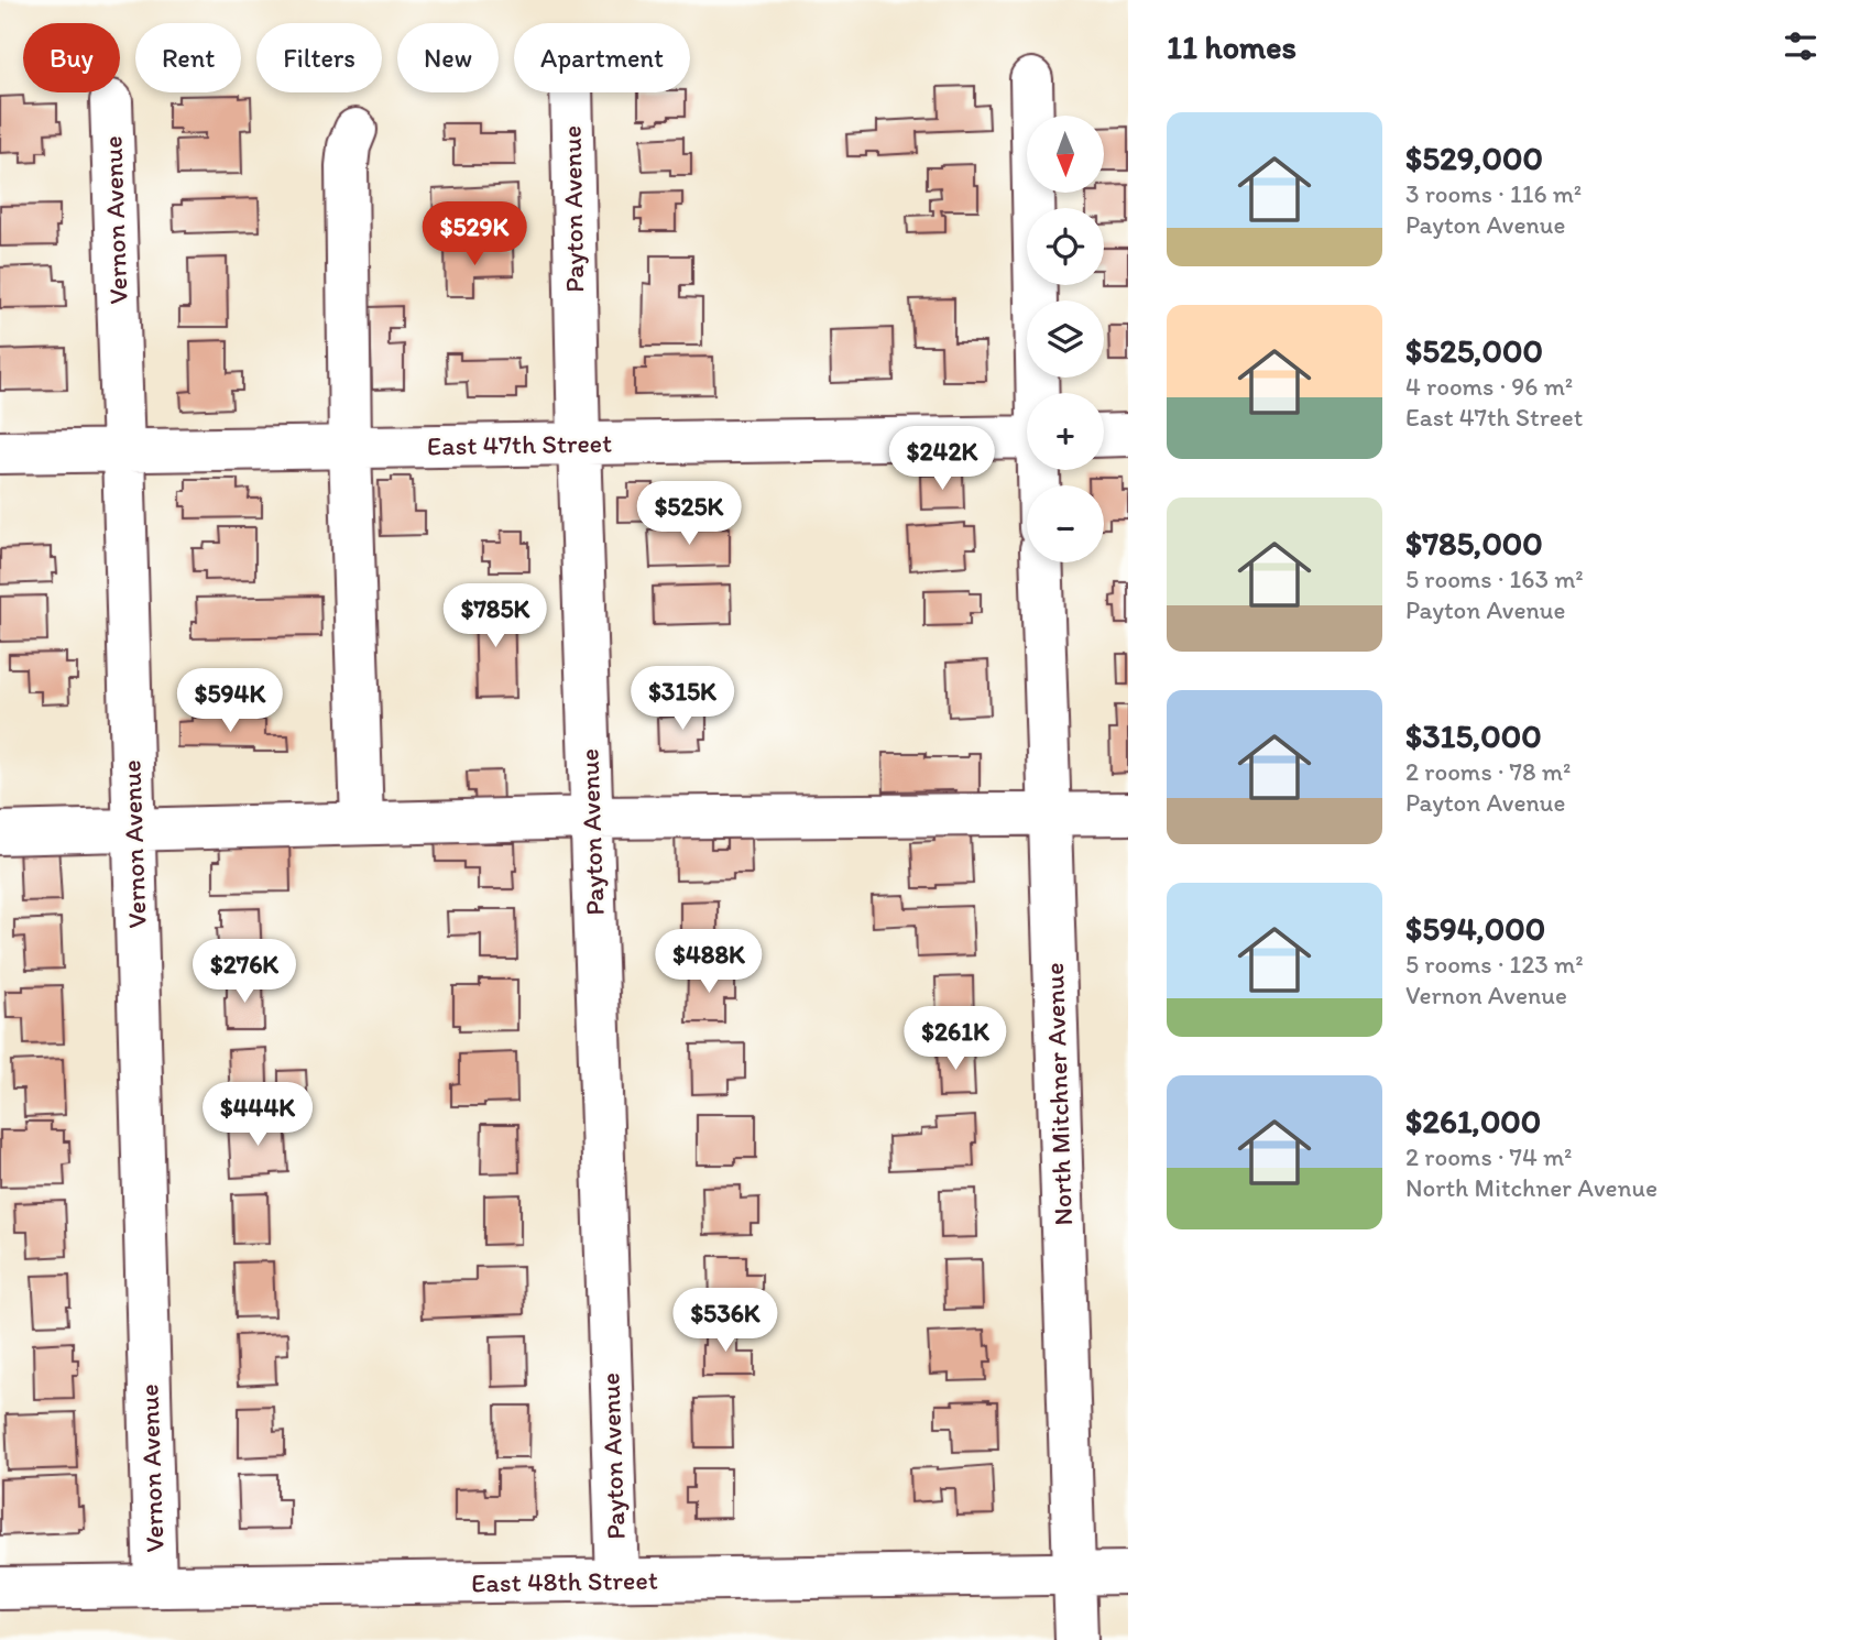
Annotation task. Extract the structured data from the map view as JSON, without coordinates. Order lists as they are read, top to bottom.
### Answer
{
  "streets": {
    "street": [
      "Payton Avenue",
      "Vernon Avenue",
      "East 47th Street",
      "North Mitchner Avenue",
      "East 48th Street"
    ]
  },
  "crossings": [
    ["Payton Avenue", "East 47th Street"],
    ["Payton Avenue", "East 48th Street"],
    ["Vernon Avenue", "East 47th Street"],
    ["Vernon Avenue", "East 48th Street"],
    ["North Mitchner Avenue", "East 48th Street"]
  ],
  "north": "bottom",
  "page": {
    "heading": "11 homes",
    "chip": [
      "Buy",
      "Rent",
      "Filters",
      "New",
      "Apartment"
    ],
    "list": [
      {
        "name": "$529,000",
        "note": "3 rooms · 116 m² · Payton Avenue"
      },
      {
        "name": "$525,000",
        "note": "4 rooms · 96 m² · East 47th Street"
      },
      {
        "name": "$785,000",
        "note": "5 rooms · 163 m² · Payton Avenue"
      },
      {
        "name": "$315,000",
        "note": "2 rooms · 78 m² · Payton Avenue"
      },
      {
        "name": "$594,000",
        "note": "5 rooms · 123 m² · Vernon Avenue"
      },
      {
        "name": "$261,000",
        "note": "2 rooms · 74 m² · North Mitchner Avenue"
      }
    ],
    "map_buttons": ["+", "−"],
    "price": [
      "$529K",
      "$242K",
      "$525K",
      "$785K",
      "$315K",
      "$594K",
      "$488K",
      "$276K",
      "$261K",
      "$444K",
      "$536K"
    ]
  }
}
